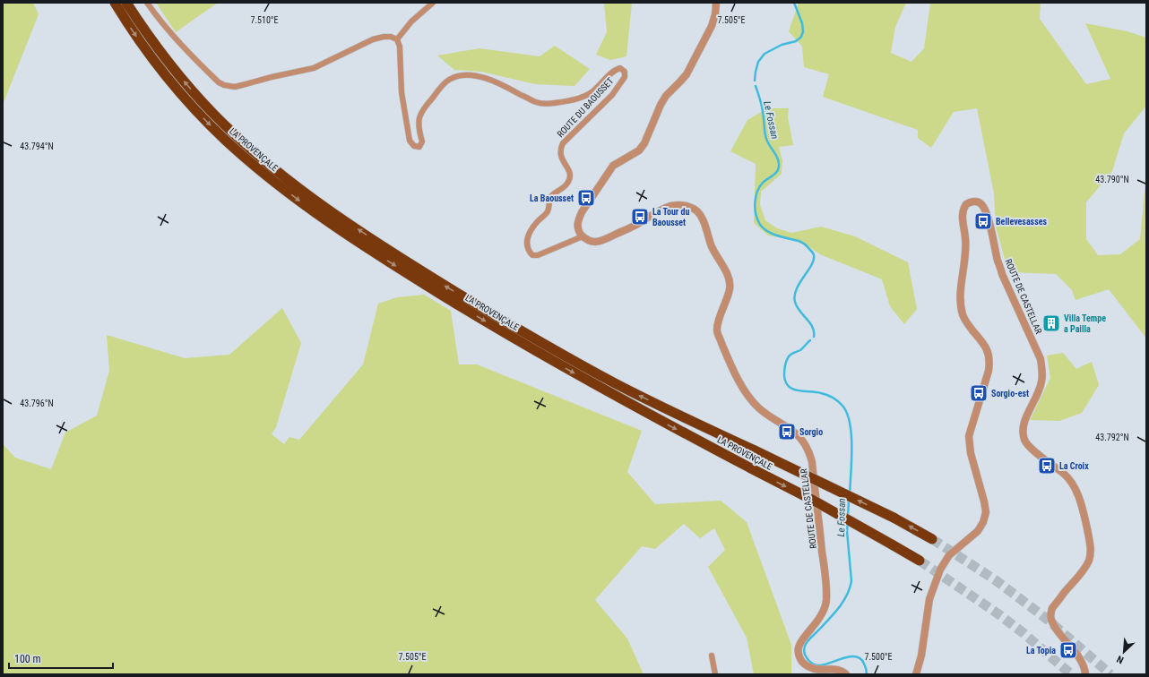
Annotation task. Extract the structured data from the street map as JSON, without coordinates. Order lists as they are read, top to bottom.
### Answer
{
  "streets": {
    "highway": ["LA PROVENÇALE"],
    "street": ["ROUTE DU BAOUSSET", "ROUTE DE CASTELLAR"]
  },
  "crossings": [
    ["ROUTE DU BAOUSSET", "ROUTE DE CASTELLAR"]
  ],
  "water": ["Le Fossan"],
  "places": {
    "bus stop": [
      "La Baousset",
      "La Tour du Baousset",
      "Bellevesasses",
      "Sorgio-est",
      "Sorgio",
      "La Croix",
      "La Topia"
    ],
    "building": ["Villa Tempe a Pailla"]
  },
  "scale_bar": "100 m",
  "north": "bottom left",
  "coordinates": [
    "7.510°E",
    "7.505°E",
    "43.794°N",
    "43.790°N",
    "43.796°N",
    "43.792°N",
    "7.500°E"
  ]
}
